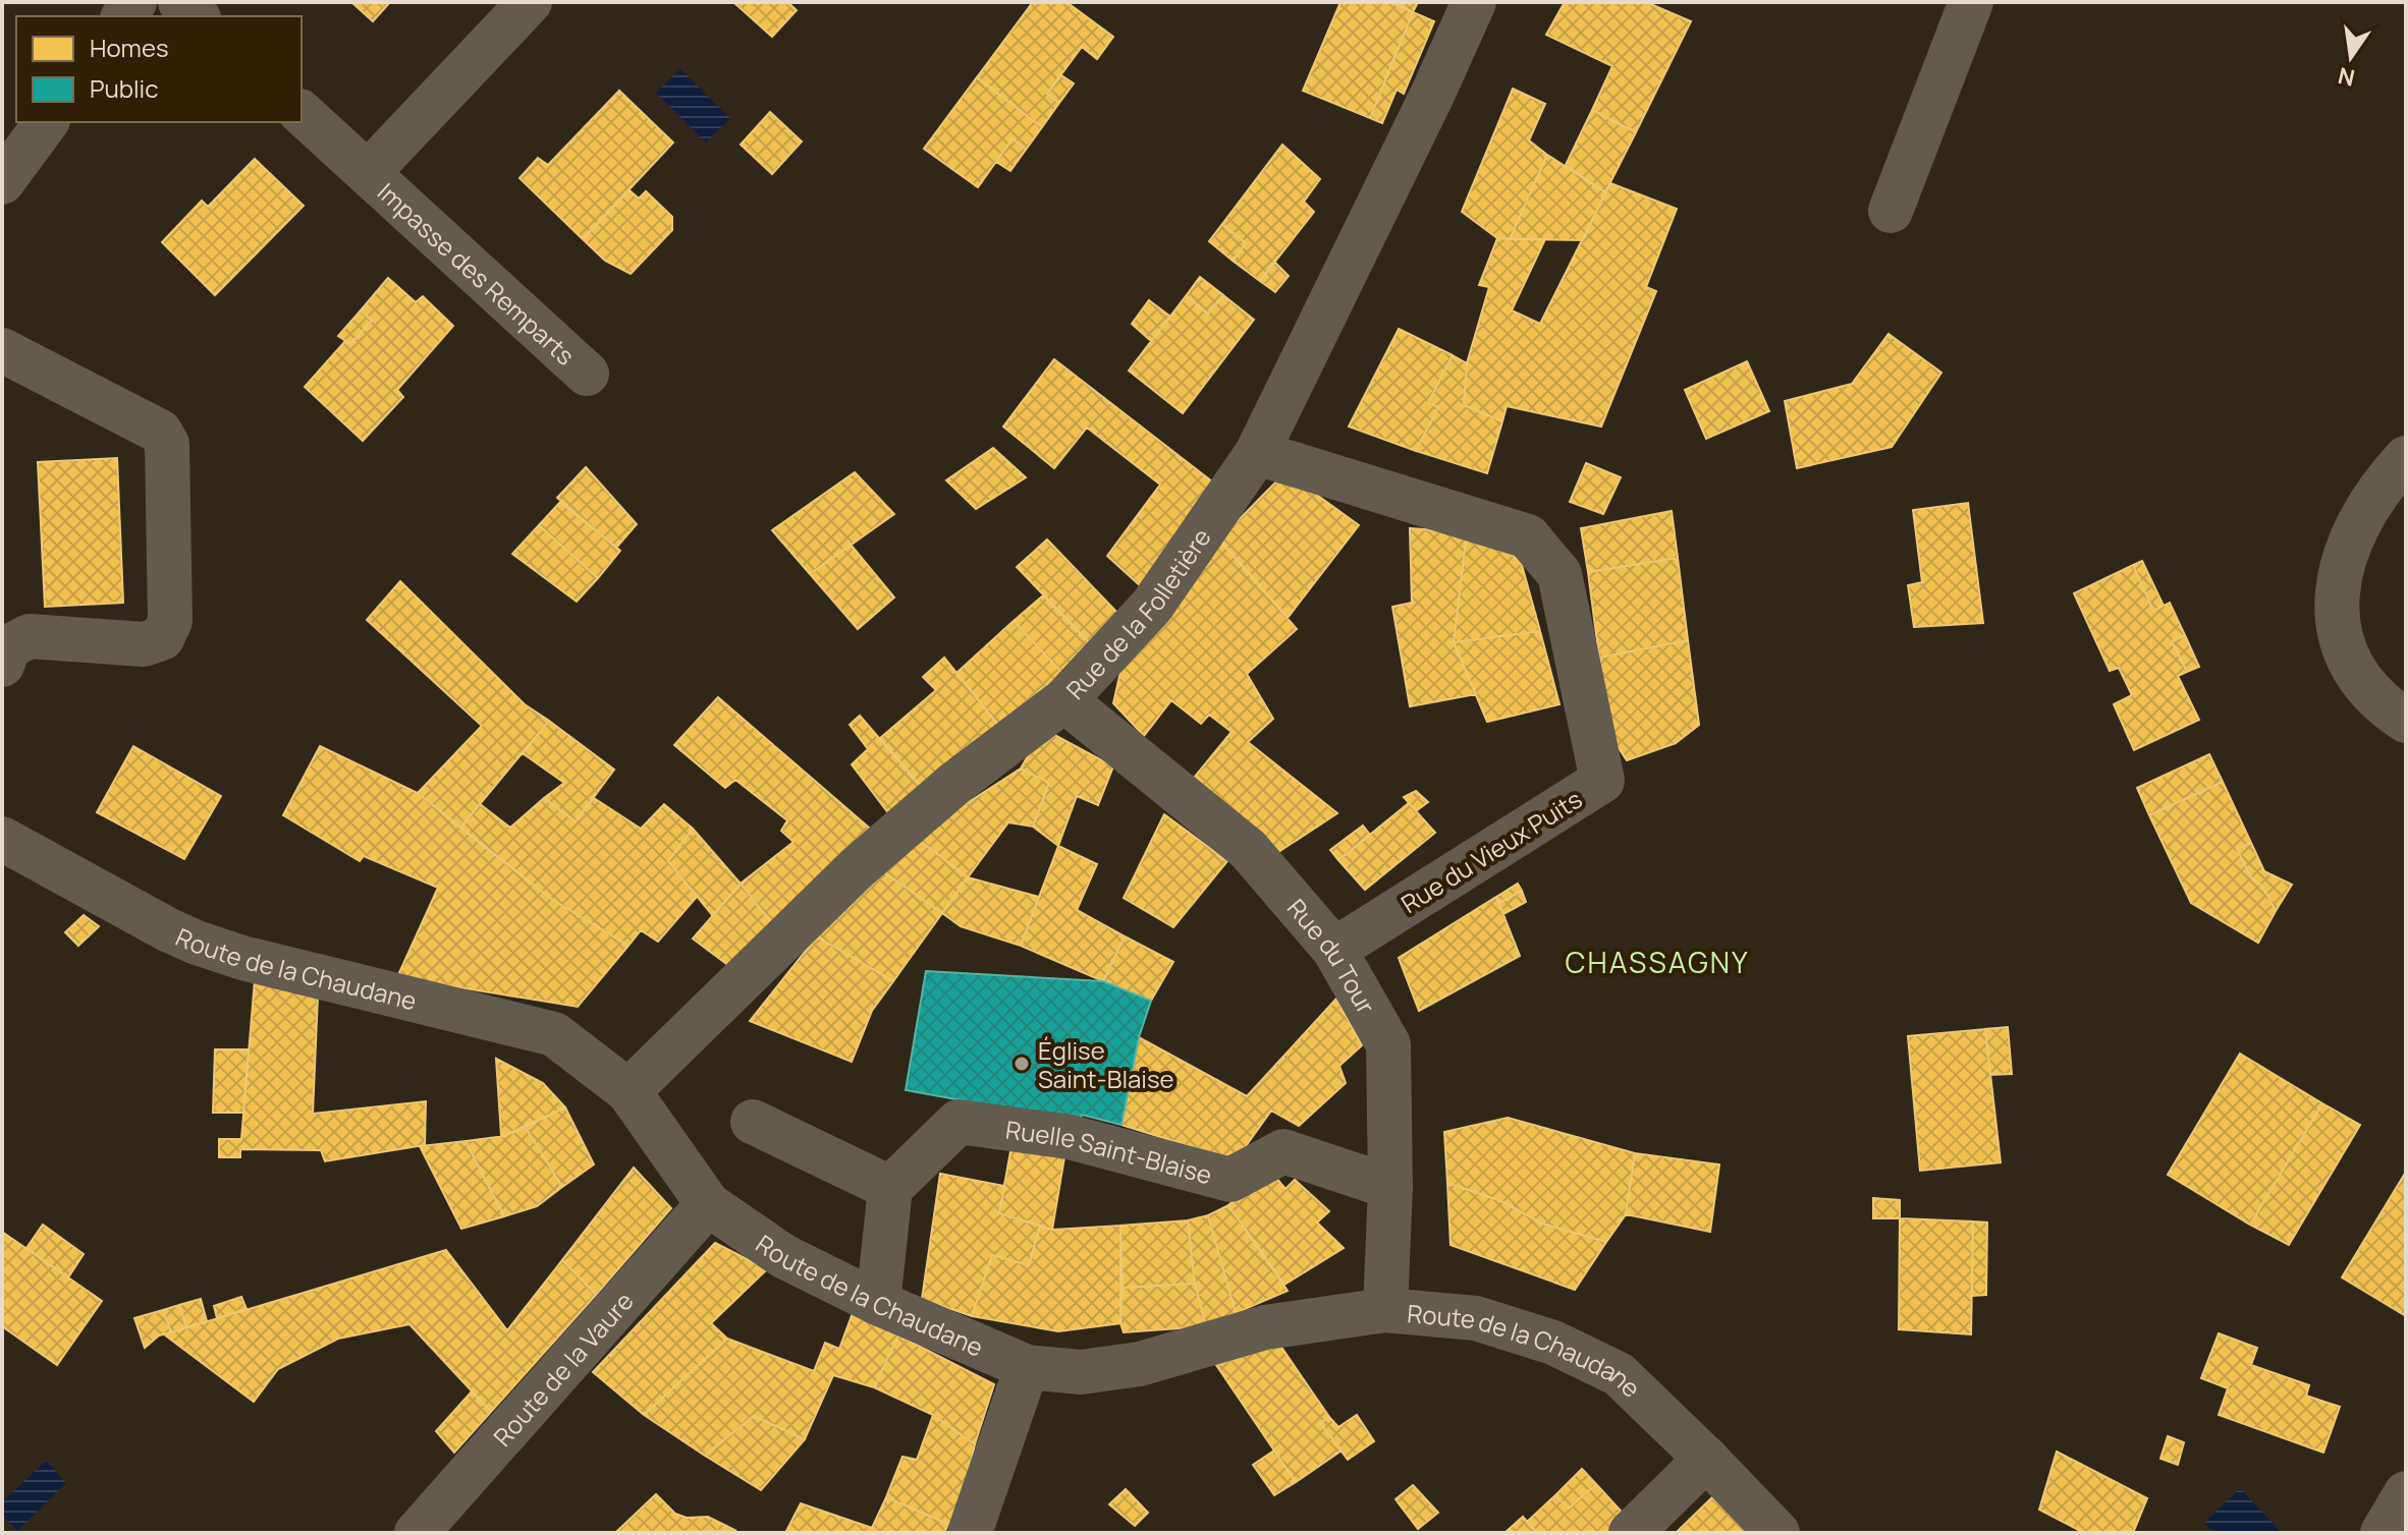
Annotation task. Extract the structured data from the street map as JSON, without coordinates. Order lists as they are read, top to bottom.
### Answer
{
  "streets": {
    "street": [
      "Impasse des Remparts",
      "Rue de la Folletière",
      "Rue du Vieux Puits",
      "Rue du Tour",
      "Route de la Chaudane",
      "Ruelle Saint-Blaise",
      "Route de la Vaure"
    ]
  },
  "crossings": [
    ["Rue de la Folletière", "Rue du Vieux Puits"],
    ["Rue de la Folletière", "Rue du Tour"],
    ["Rue de la Folletière", "Route de la Chaudane"],
    ["Rue du Vieux Puits", "Rue du Tour"],
    ["Rue du Tour", "Route de la Chaudane"],
    ["Rue du Tour", "Ruelle Saint-Blaise"],
    ["Route de la Chaudane", "Route de la Vaure"]
  ],
  "districts": ["CHASSAGNY"],
  "places": ["Église Saint-Blaise"],
  "legend": ["Homes", "Public"],
  "north": "bottom"
}
